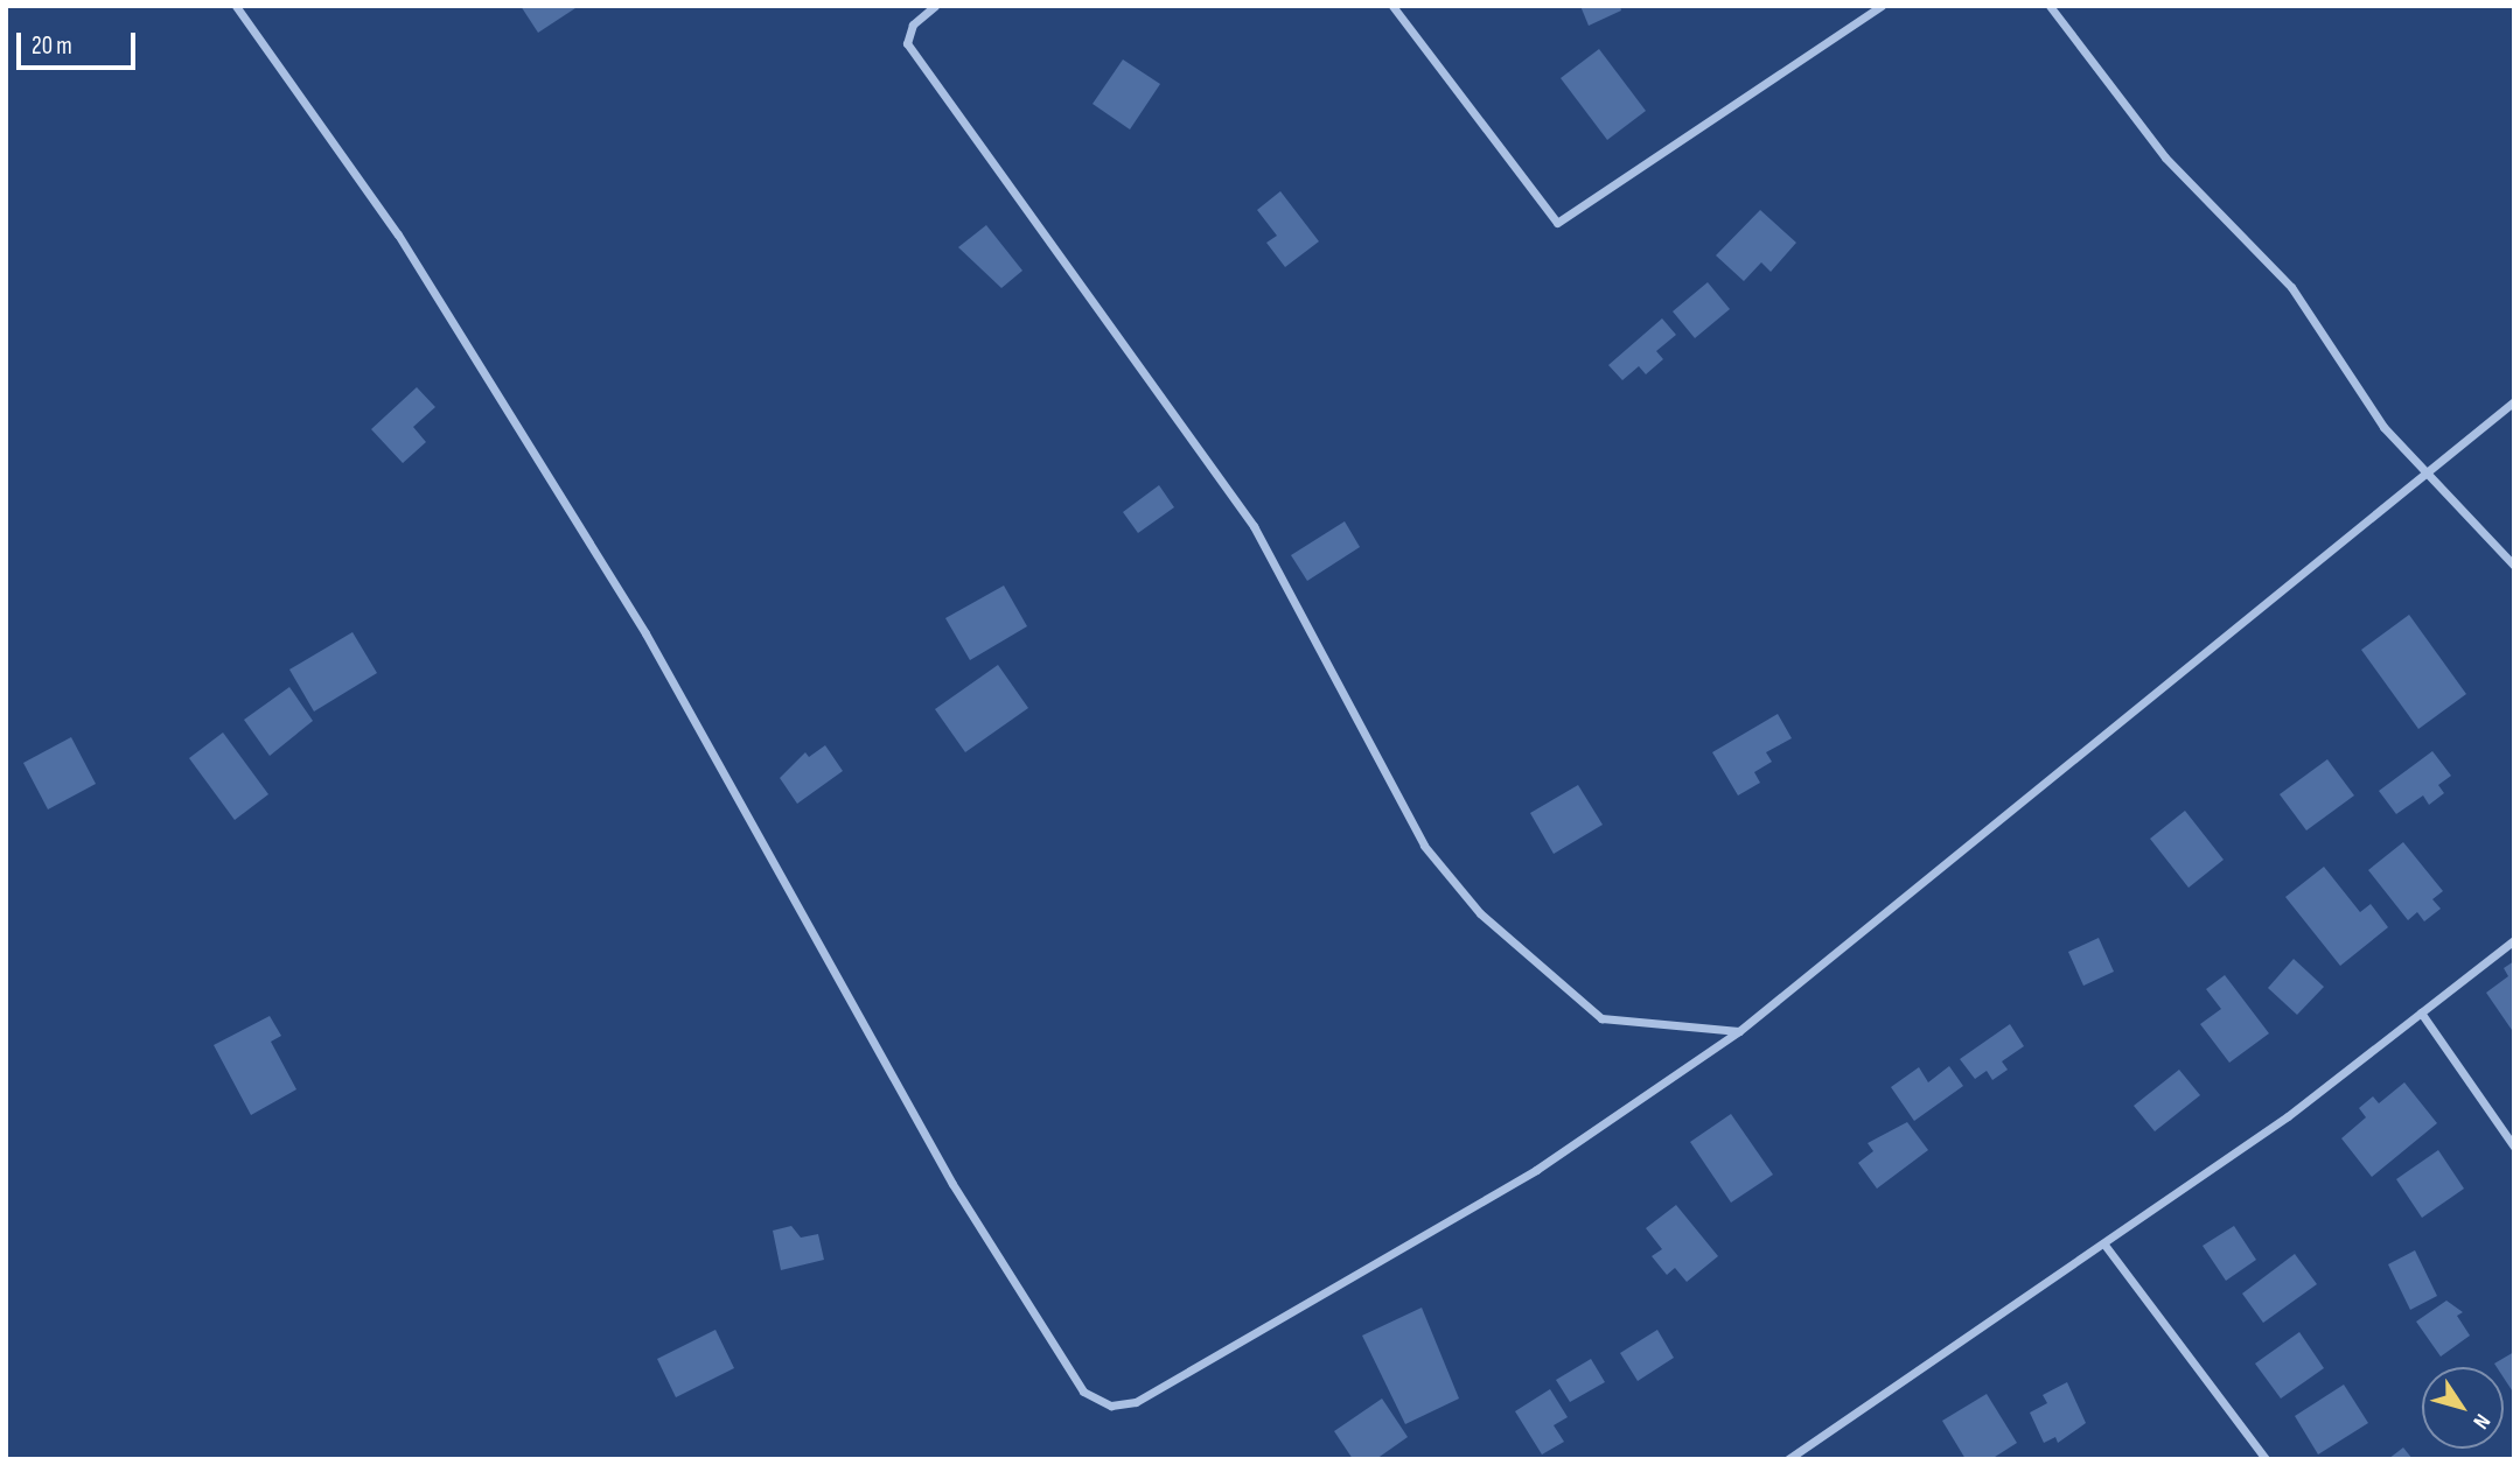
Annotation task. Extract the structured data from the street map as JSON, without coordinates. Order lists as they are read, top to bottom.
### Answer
{
  "scale_bar": "20 m",
  "north": "bottom right"
}
